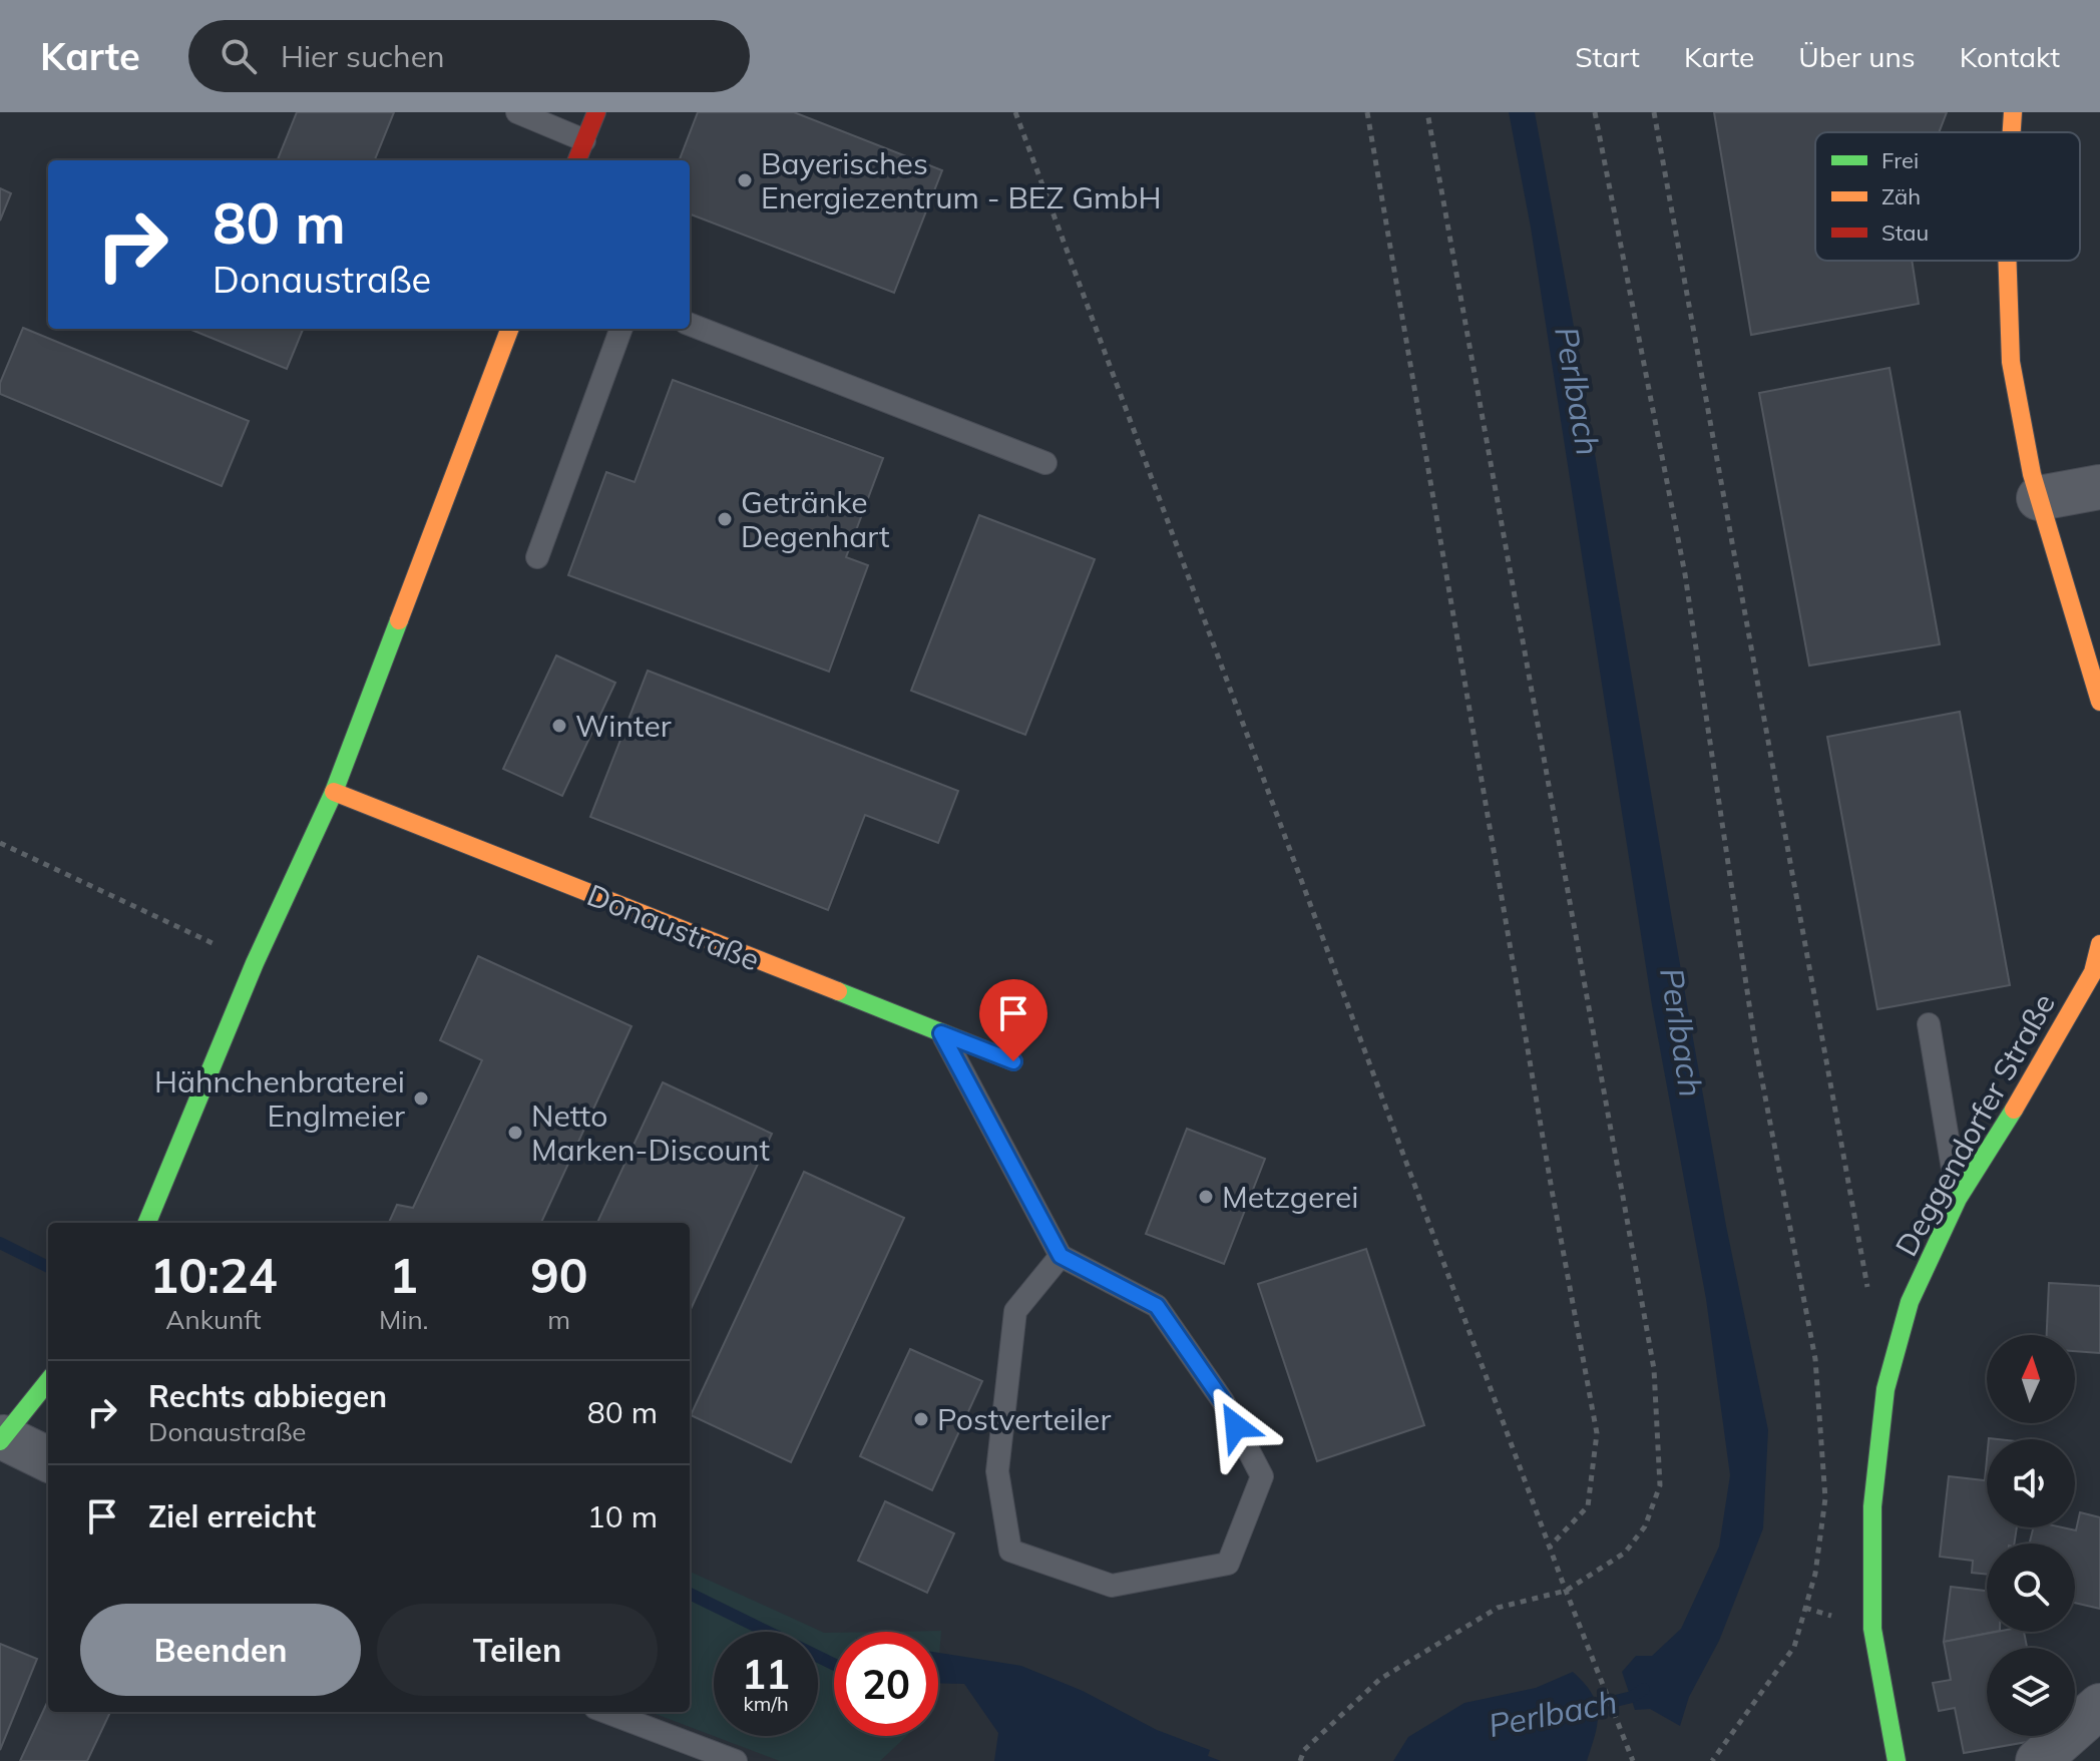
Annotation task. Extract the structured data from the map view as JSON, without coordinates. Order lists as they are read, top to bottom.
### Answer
{
  "streets": {
    "street": ["Donaustraße", "Deggendorfer Straße"]
  },
  "water": ["Perlbach"],
  "places": [
    "Bayerisches Energiezentrum - BEZ GmbH",
    "Getränke Degenhart",
    "Winter",
    "Hähnchenbraterei Englmeier",
    "Netto Marken-Discount",
    "Metzgerei",
    "Postverteiler"
  ],
  "legend": ["Frei", "Zäh", "Stau"],
  "north": "top",
  "page": {
    "header": "Karte",
    "search": "Hier suchen",
    "nav": [
      "Start",
      "Karte",
      "Über uns",
      "Kontakt"
    ],
    "turn": ["80 m", "Donaustraße"],
    "eta": [
      "10:24",
      "Ankunft",
      "1",
      "Min.",
      "90",
      "m"
    ],
    "list": [
      {
        "name": "Rechts abbiegen",
        "note": "Donaustraße",
        "value": "80 m"
      },
      {
        "name": "Ziel erreicht",
        "value": "10 m"
      }
    ],
    "buttons": ["Beenden", "Teilen"],
    "speed": "11 km/h",
    "limit": "20"
  }
}
